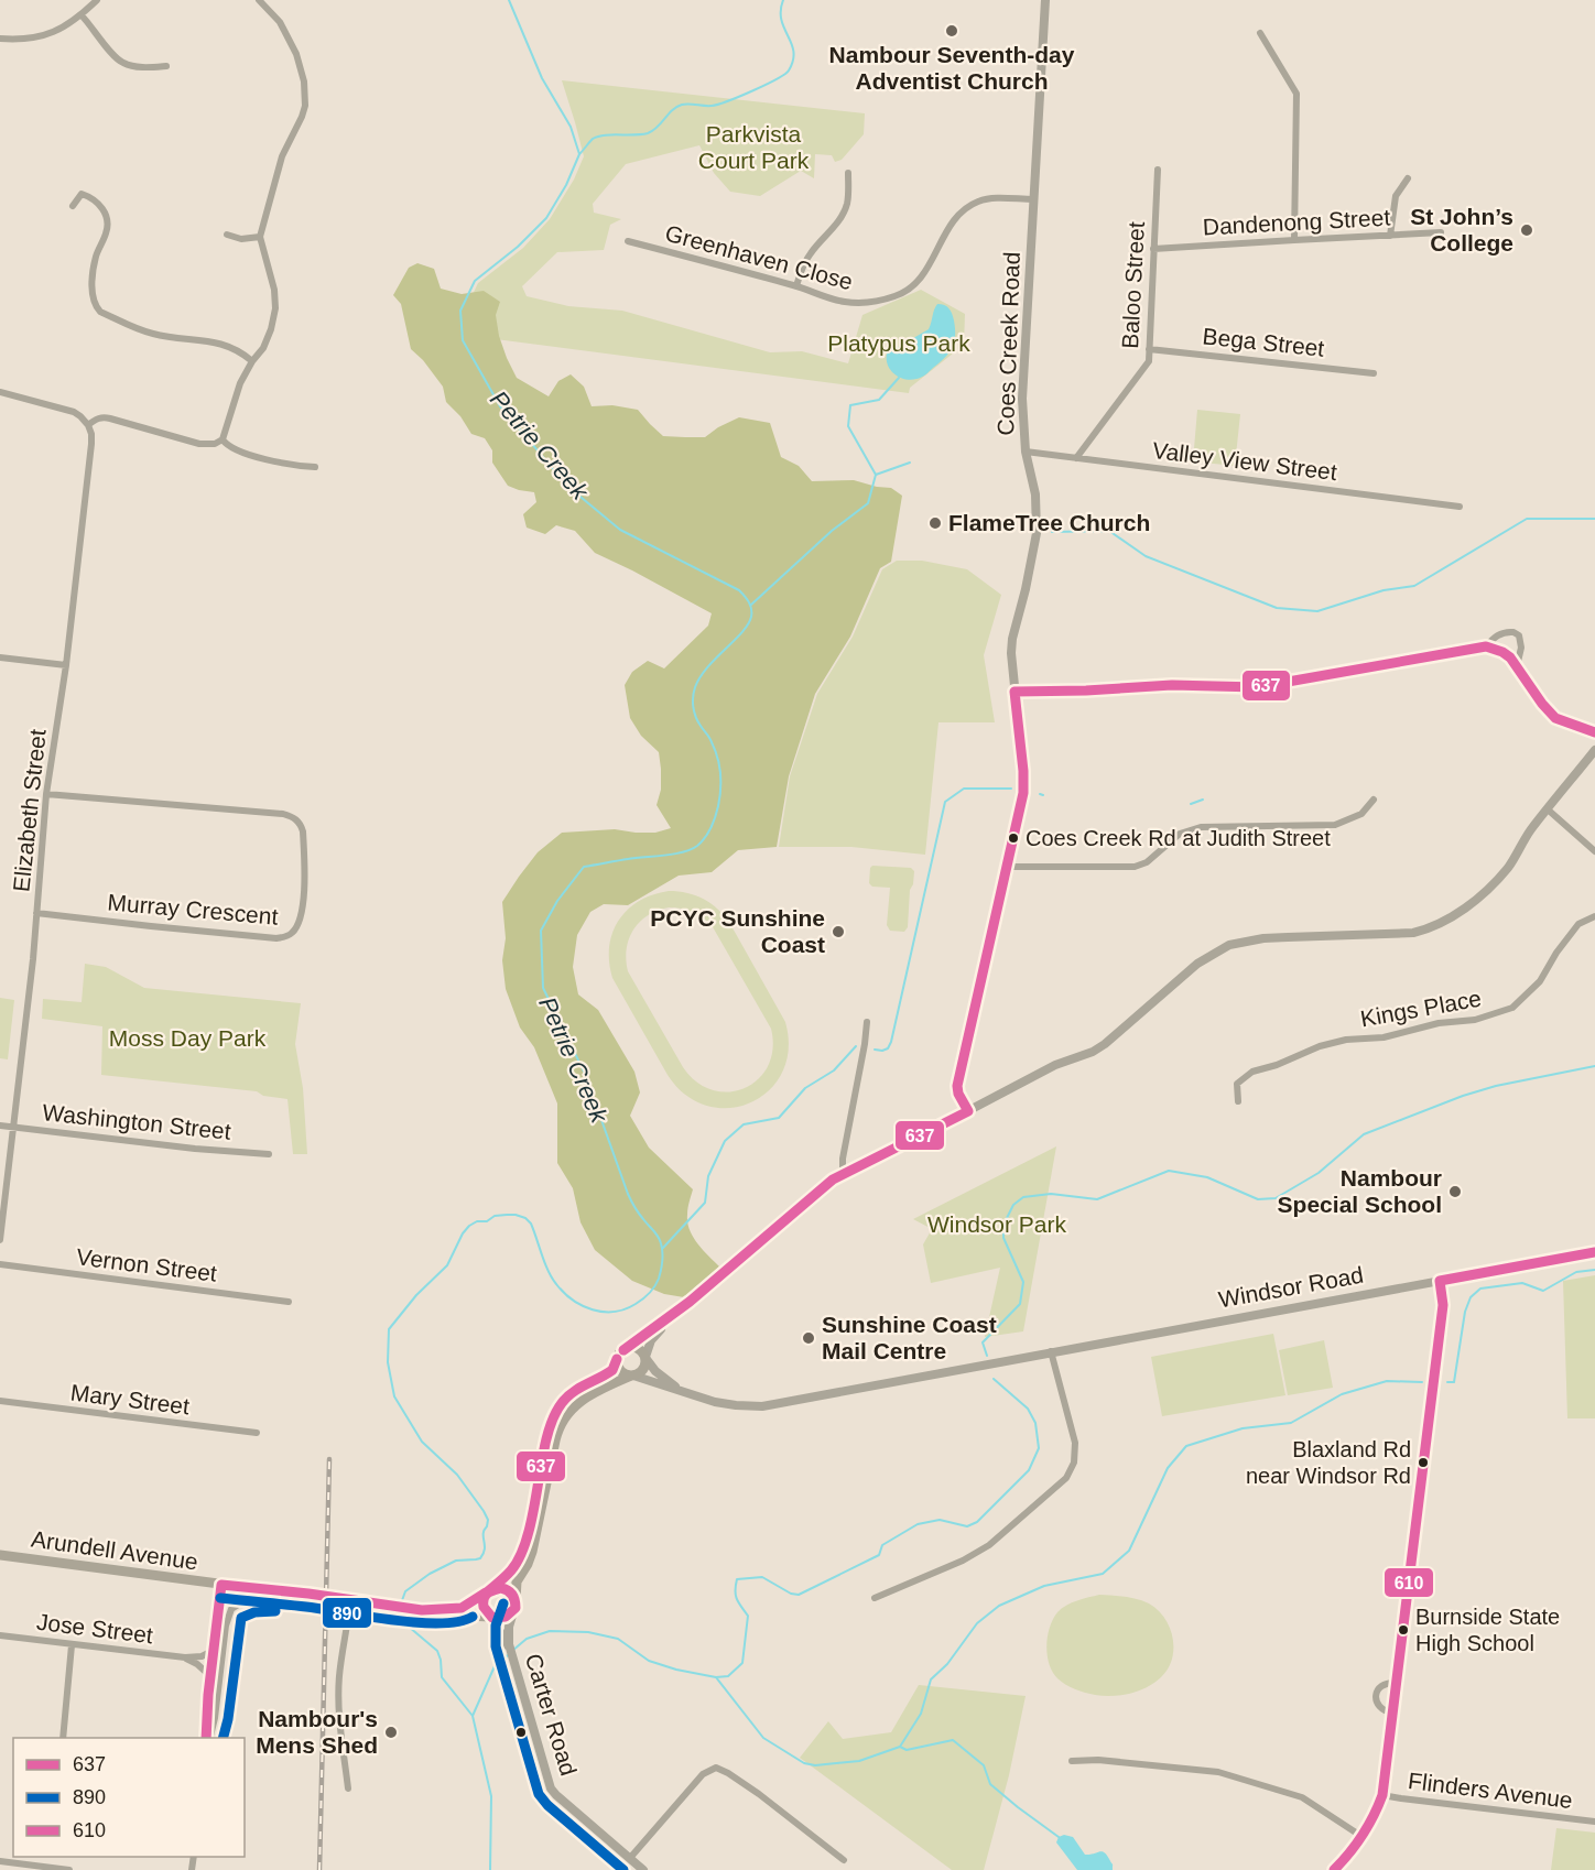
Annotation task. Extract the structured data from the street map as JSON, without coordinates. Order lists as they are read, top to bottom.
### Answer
{
  "streets": {
    "main road": ["Arundell Avenue"],
    "street": [
      "Dandenong Street",
      "Greenhaven Close",
      "Baloo Street",
      "Bega Street",
      "Coes Creek Road",
      "Valley View Street",
      "Elizabeth Street",
      "Murray Crescent",
      "Kings Place",
      "Washington Street",
      "Vernon Street",
      "Windsor Road",
      "Mary Street",
      "Jose Street",
      "Carter Road",
      "Flinders Avenue"
    ]
  },
  "crossings": [
    ["Dandenong Street", "Baloo Street"],
    ["Greenhaven Close", "Coes Creek Road"],
    ["Baloo Street", "Bega Street"],
    ["Baloo Street", "Valley View Street"],
    ["Coes Creek Road", "Valley View Street"],
    ["Elizabeth Street", "Murray Crescent"],
    ["Elizabeth Street", "Washington Street"],
    ["Arundell Avenue", "Carter Road"]
  ],
  "water": ["Petrie Creek"],
  "parks": [
    "Parkvista Court Park",
    "Platypus Park",
    "Moss Day Park",
    "Windsor Park"
  ],
  "places": [
    "Nambour Seventh-day Adventist Church",
    "St John’s College",
    "FlameTree Church",
    "Coes Creek Rd at Judith Street",
    "PCYC Sunshine Coast",
    "Nambour Special School",
    "Sunshine Coast Mail Centre",
    "Blaxland Rd near Windsor Rd",
    "Burnside State High School",
    "Nambour's Mens Shed"
  ],
  "lines": ["transit line 637", "transit line 610", "transit line 890"],
  "legend": ["637", "890", "610"]
}
